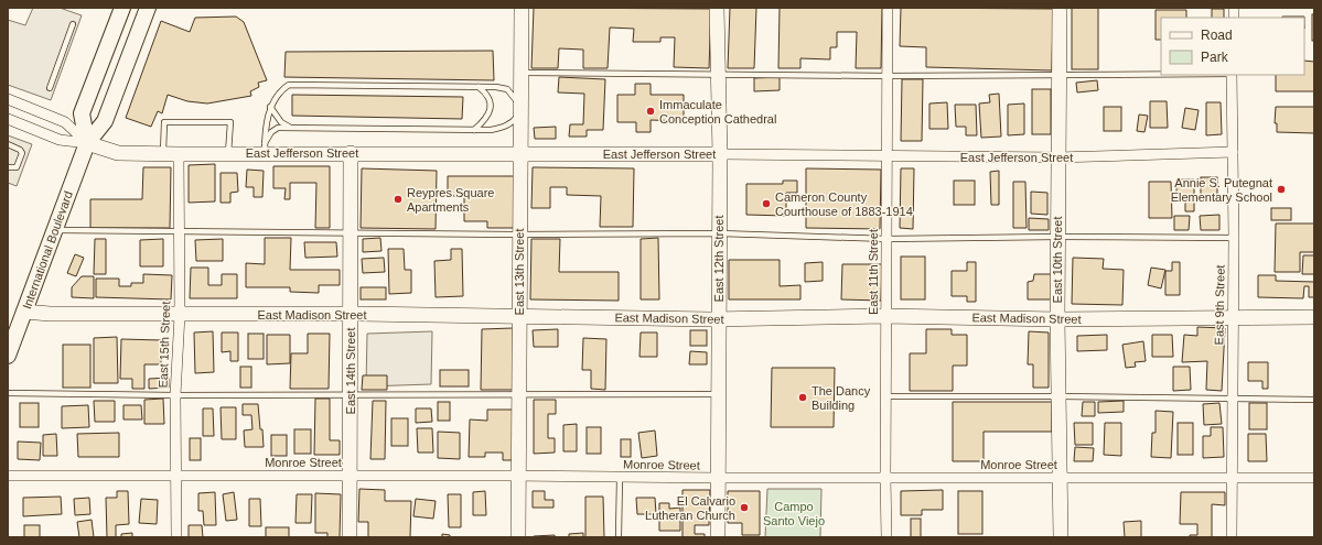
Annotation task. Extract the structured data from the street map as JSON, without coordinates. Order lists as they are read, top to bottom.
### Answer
{
  "streets": {
    "main road": [
      "East Jefferson Street",
      "International Boulevard",
      "East 12th Street",
      "East 10th Street",
      "East 13th Street",
      "East Madison Street",
      "East 14th Street"
    ],
    "street": [
      "East 11th Street",
      "East 9th Street",
      "East 15th Street",
      "Monroe Street"
    ]
  },
  "crossings": [
    ["East Jefferson Street", "International Boulevard"],
    ["East Jefferson Street", "East 12th Street"],
    ["East Jefferson Street", "East 10th Street"],
    ["East Jefferson Street", "East 13th Street"],
    ["East Jefferson Street", "East 11th Street"],
    ["East Jefferson Street", "East 9th Street"],
    ["East Jefferson Street", "East 15th Street"],
    ["East Jefferson Street", "East 14th Street"],
    ["International Boulevard", "East Madison Street"],
    ["East 12th Street", "East Madison Street"],
    ["East 12th Street", "Monroe Street"],
    ["East 10th Street", "East Madison Street"],
    ["East 10th Street", "Monroe Street"],
    ["East 13th Street", "East Madison Street"],
    ["East 13th Street", "Monroe Street"],
    ["East 11th Street", "East Madison Street"],
    ["East 11th Street", "Monroe Street"],
    ["East 9th Street", "East Madison Street"],
    ["East 9th Street", "Monroe Street"],
    ["East Madison Street", "East 15th Street"],
    ["East Madison Street", "East 14th Street"],
    ["East 15th Street", "Monroe Street"],
    ["East 14th Street", "Monroe Street"]
  ],
  "parks": ["Campo Santo Viejo"],
  "places": [
    "Immaculate Conception Cathedral",
    "Annie S. Putegnat Elementary School",
    "Reypres Square Apartments",
    "Cameron County Courthouse of 1883-1914",
    "The Dancy Building",
    "El Calvario Lutheran Church"
  ],
  "legend": ["Road", "Park"]
}
